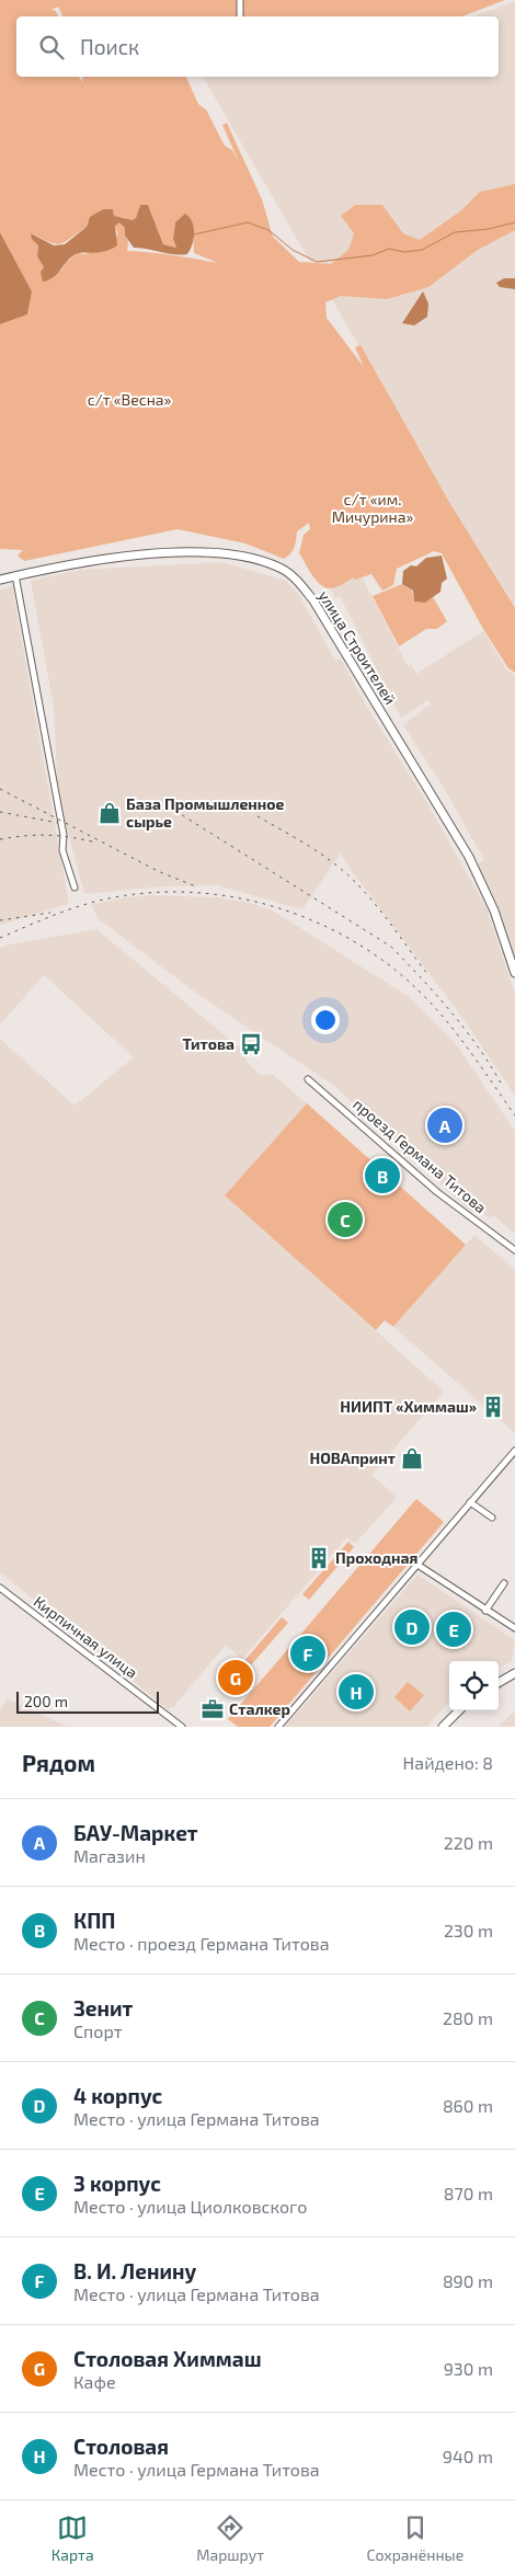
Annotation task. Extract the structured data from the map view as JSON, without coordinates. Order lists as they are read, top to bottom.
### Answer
{
  "streets": {
    "main road": ["улица Строителей"],
    "street": ["проезд Германа Титова", "Кирпичная улица"]
  },
  "parks": ["с/т «Весна»", "с/т «им. Мичурина»"],
  "places": {
    "shop": ["База Промышленное сырье", "НОВАпринт"],
    "bus stop": ["Титова"],
    "building": ["НИИПТ «Химмаш»", "Проходная"],
    "office": ["Сталкер"]
  },
  "scale_bar": "200 m",
  "page": {
    "search": "Поиск",
    "pins": [
      "A",
      "B",
      "C",
      "D",
      "E",
      "F",
      "G",
      "H"
    ],
    "scale": "200 m",
    "heading": ["Рядом", "Найдено: 8"],
    "list": [
      {
        "mark": "A",
        "name": "БАУ-Маркет",
        "note": "Магазин",
        "value": "220 m"
      },
      {
        "mark": "B",
        "name": "КПП",
        "note": "Место · проезд Германа Титова",
        "value": "230 m"
      },
      {
        "mark": "C",
        "name": "Зенит",
        "note": "Спорт",
        "value": "280 m"
      },
      {
        "mark": "D",
        "name": "4 корпус",
        "note": "Место · улица Германа Титова",
        "value": "860 m"
      },
      {
        "mark": "E",
        "name": "3 корпус",
        "note": "Место · улица Циолковского",
        "value": "870 m"
      },
      {
        "mark": "F",
        "name": "В. И. Ленину",
        "note": "Место · улица Германа Титова",
        "value": "890 m"
      },
      {
        "mark": "G",
        "name": "Столовая Химмаш",
        "note": "Кафе",
        "value": "930 m"
      },
      {
        "mark": "H",
        "name": "Столовая",
        "note": "Место · улица Германа Титова",
        "value": "940 m"
      }
    ],
    "nav": ["Карта", "Маршрут", "Сохранённые"]
  }
}
